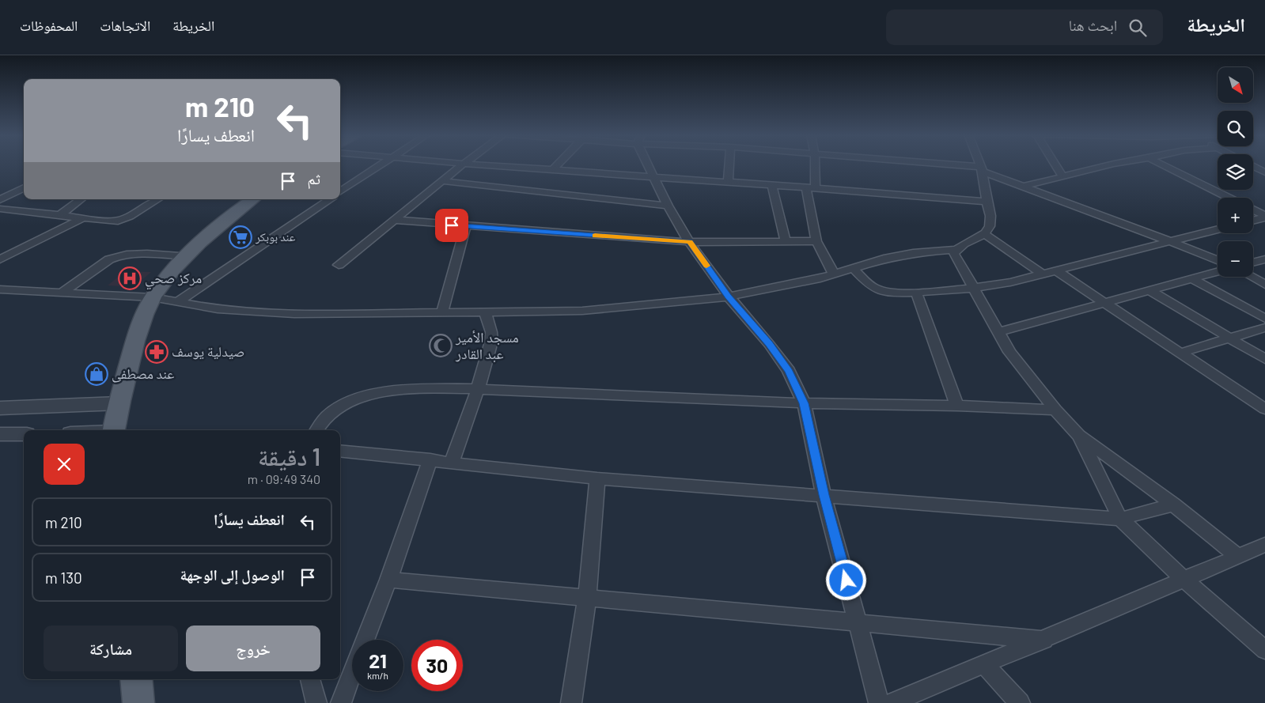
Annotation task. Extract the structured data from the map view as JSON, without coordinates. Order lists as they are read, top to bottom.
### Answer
{
  "places": {
    "supermarket": ["عند بوبكر"],
    "hospital": ["مركز صحي"],
    "mosque": ["مسجد الأمير عبد القادر"],
    "pharmacy": ["صيدلية يوسف"],
    "shop": ["عند مصطفى"]
  },
  "north": "bottom right",
  "page": {
    "header": "الخريطة",
    "search": "ابحث هنا",
    "nav": ["الخريطة", "الاتجاهات", "المحفوظات"],
    "map_buttons": ["+", "−"],
    "turn": ["210 m", "انعطف يسارًا"],
    "then": "ثم",
    "heading": ["1 دقيقة", "340 m · 09:49"],
    "list": [
      {
        "name": "انعطف يسارًا",
        "value": "210 m"
      },
      {
        "name": "الوصول إلى الوجهة",
        "value": "130 m"
      }
    ],
    "buttons": ["خروج", "مشاركة"],
    "speed": "21 km/h",
    "limit": "30"
  }
}
